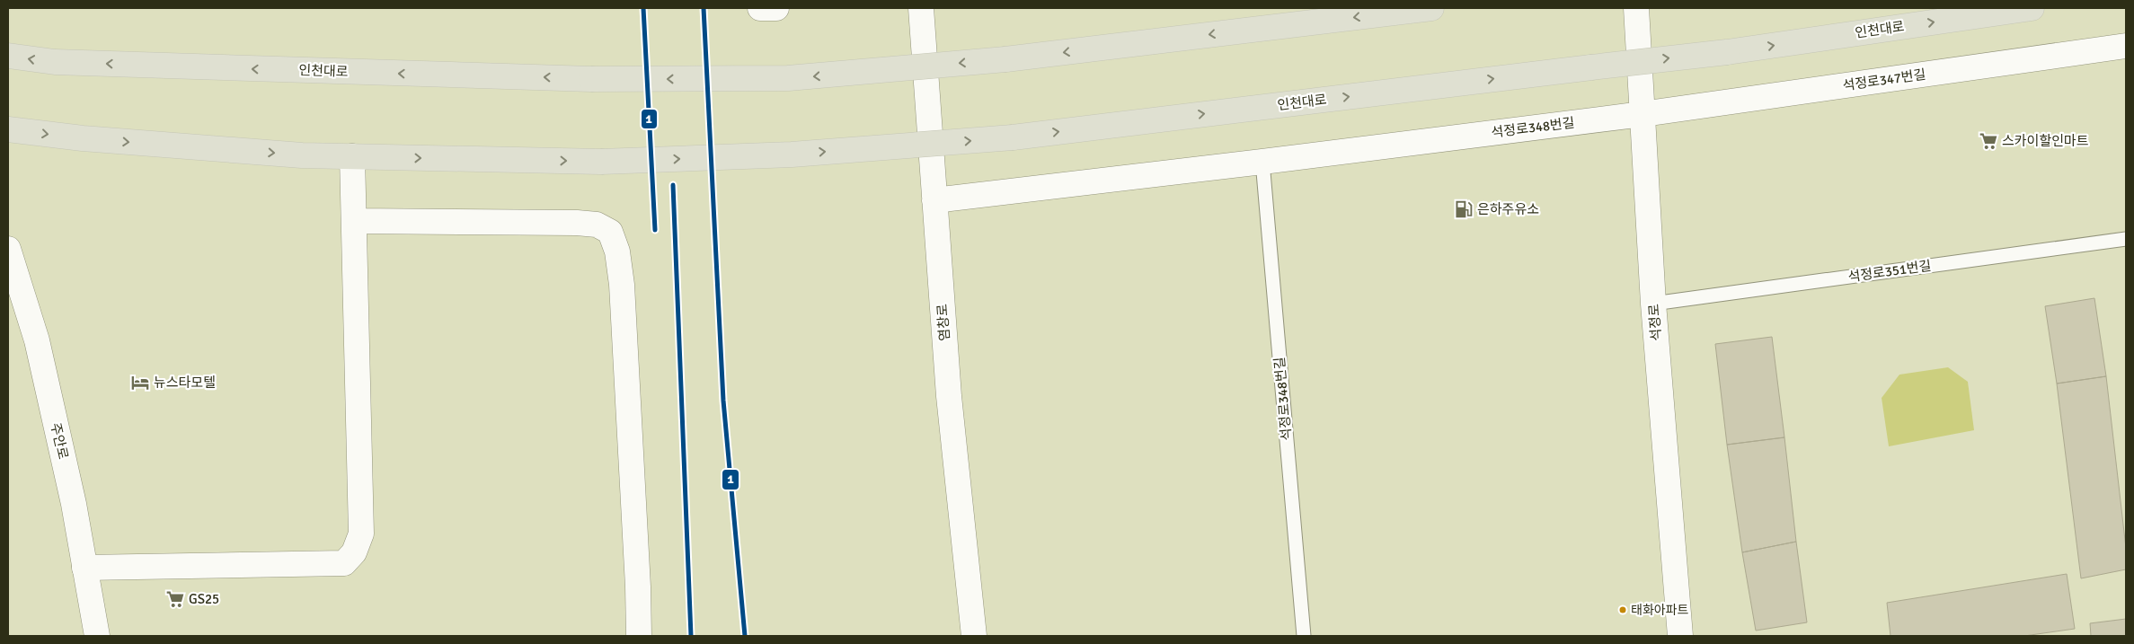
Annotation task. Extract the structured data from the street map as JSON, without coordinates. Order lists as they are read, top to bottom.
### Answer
{
  "streets": {
    "highway": ["인천대로"],
    "street": [
      "석정로347번길",
      "석정로348번길",
      "염창로",
      "석정로",
      "주안로"
    ],
    "lane": ["석정로351번길"]
  },
  "crossings": [
    ["석정로347번길", "석정로348번길"],
    ["석정로347번길", "석정로"],
    ["석정로348번길", "염창로"],
    ["석정로348번길", "석정로"],
    ["석정로351번길", "석정로"]
  ],
  "places": {
    "supermarket": ["스카이할인마트", "GS25"],
    "fuel station": ["은하주유소"],
    "hotel": ["뉴스타모텔"],
    "other": ["태화아파트"]
  },
  "lines": ["transit line 1"]
}
